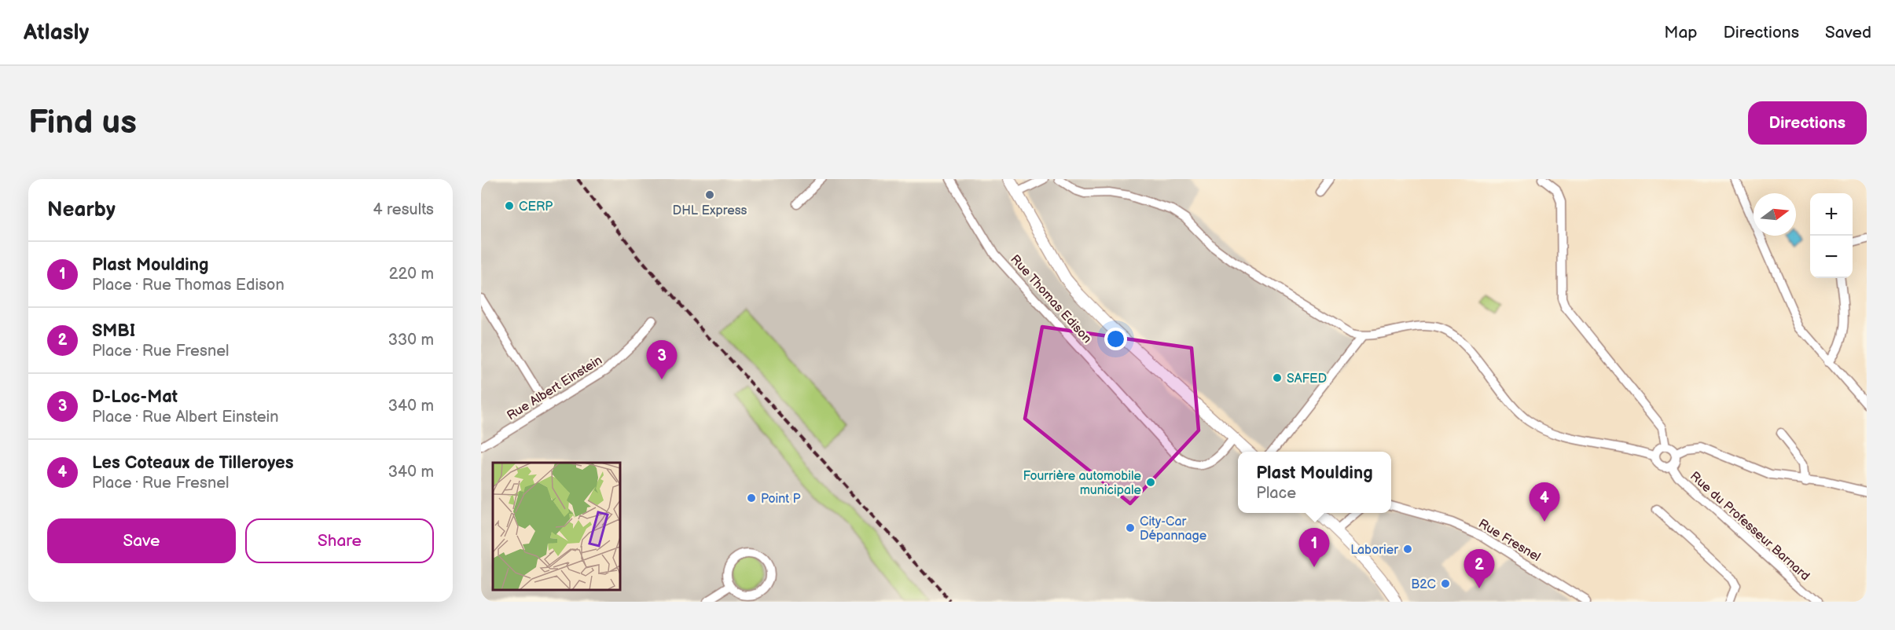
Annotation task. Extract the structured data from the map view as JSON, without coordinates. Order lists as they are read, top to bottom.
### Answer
{
  "streets": {
    "street": [
      "Rue Thomas Edison",
      "Rue Albert Einstein",
      "Rue du Professeur Barnard",
      "Rue Fresnel"
    ]
  },
  "places": [
    "DHL Express",
    "CERP",
    "SAFED",
    "Fourrière automobile municipale",
    "Point P",
    "City-Car Dépannage",
    "Laborier",
    "B2C"
  ],
  "north": "right",
  "page": {
    "header": "Atlasly",
    "nav": ["Map", "Directions", "Saved"],
    "buttons": [
      "Directions",
      ["Save", "Share"]
    ],
    "title": "Find us",
    "heading": ["Nearby", "4 results"],
    "map_buttons": ["+", "−"],
    "list": [
      {
        "mark": "1",
        "name": "Plast Moulding",
        "note": "Place · Rue Thomas Edison",
        "value": "220 m"
      },
      {
        "mark": "2",
        "name": "SMBI",
        "note": "Place · Rue Fresnel",
        "value": "330 m"
      },
      {
        "mark": "3",
        "name": "D-Loc-Mat",
        "note": "Place · Rue Albert Einstein",
        "value": "340 m"
      },
      {
        "mark": "4",
        "name": "Les Coteaux de Tilleroyes",
        "note": "Place · Rue Fresnel",
        "value": "340 m"
      }
    ],
    "pins": [
      "3",
      "4",
      "1",
      "2"
    ],
    "popup": ["Plast Moulding", "Place"]
  }
}
